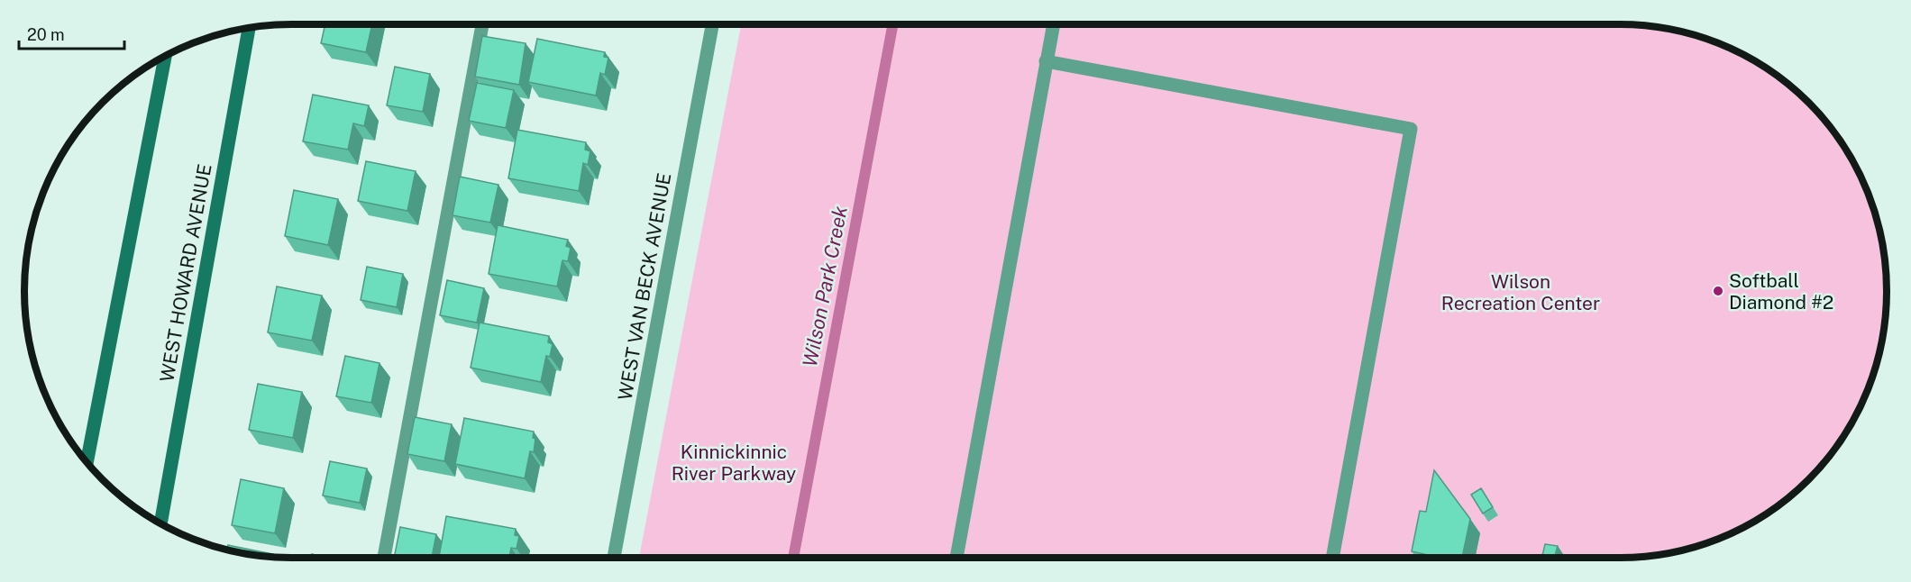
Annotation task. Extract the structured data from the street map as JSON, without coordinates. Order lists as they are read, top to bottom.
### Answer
{
  "streets": {
    "main road": ["WEST HOWARD AVENUE"],
    "street": ["WEST VAN BECK AVENUE"]
  },
  "water": ["Wilson Park Creek"],
  "parks": ["Wilson Recreation Center", "Kinnickinnic River Parkway"],
  "places": ["Softball Diamond #2"],
  "scale_bar": "20 m"
}
